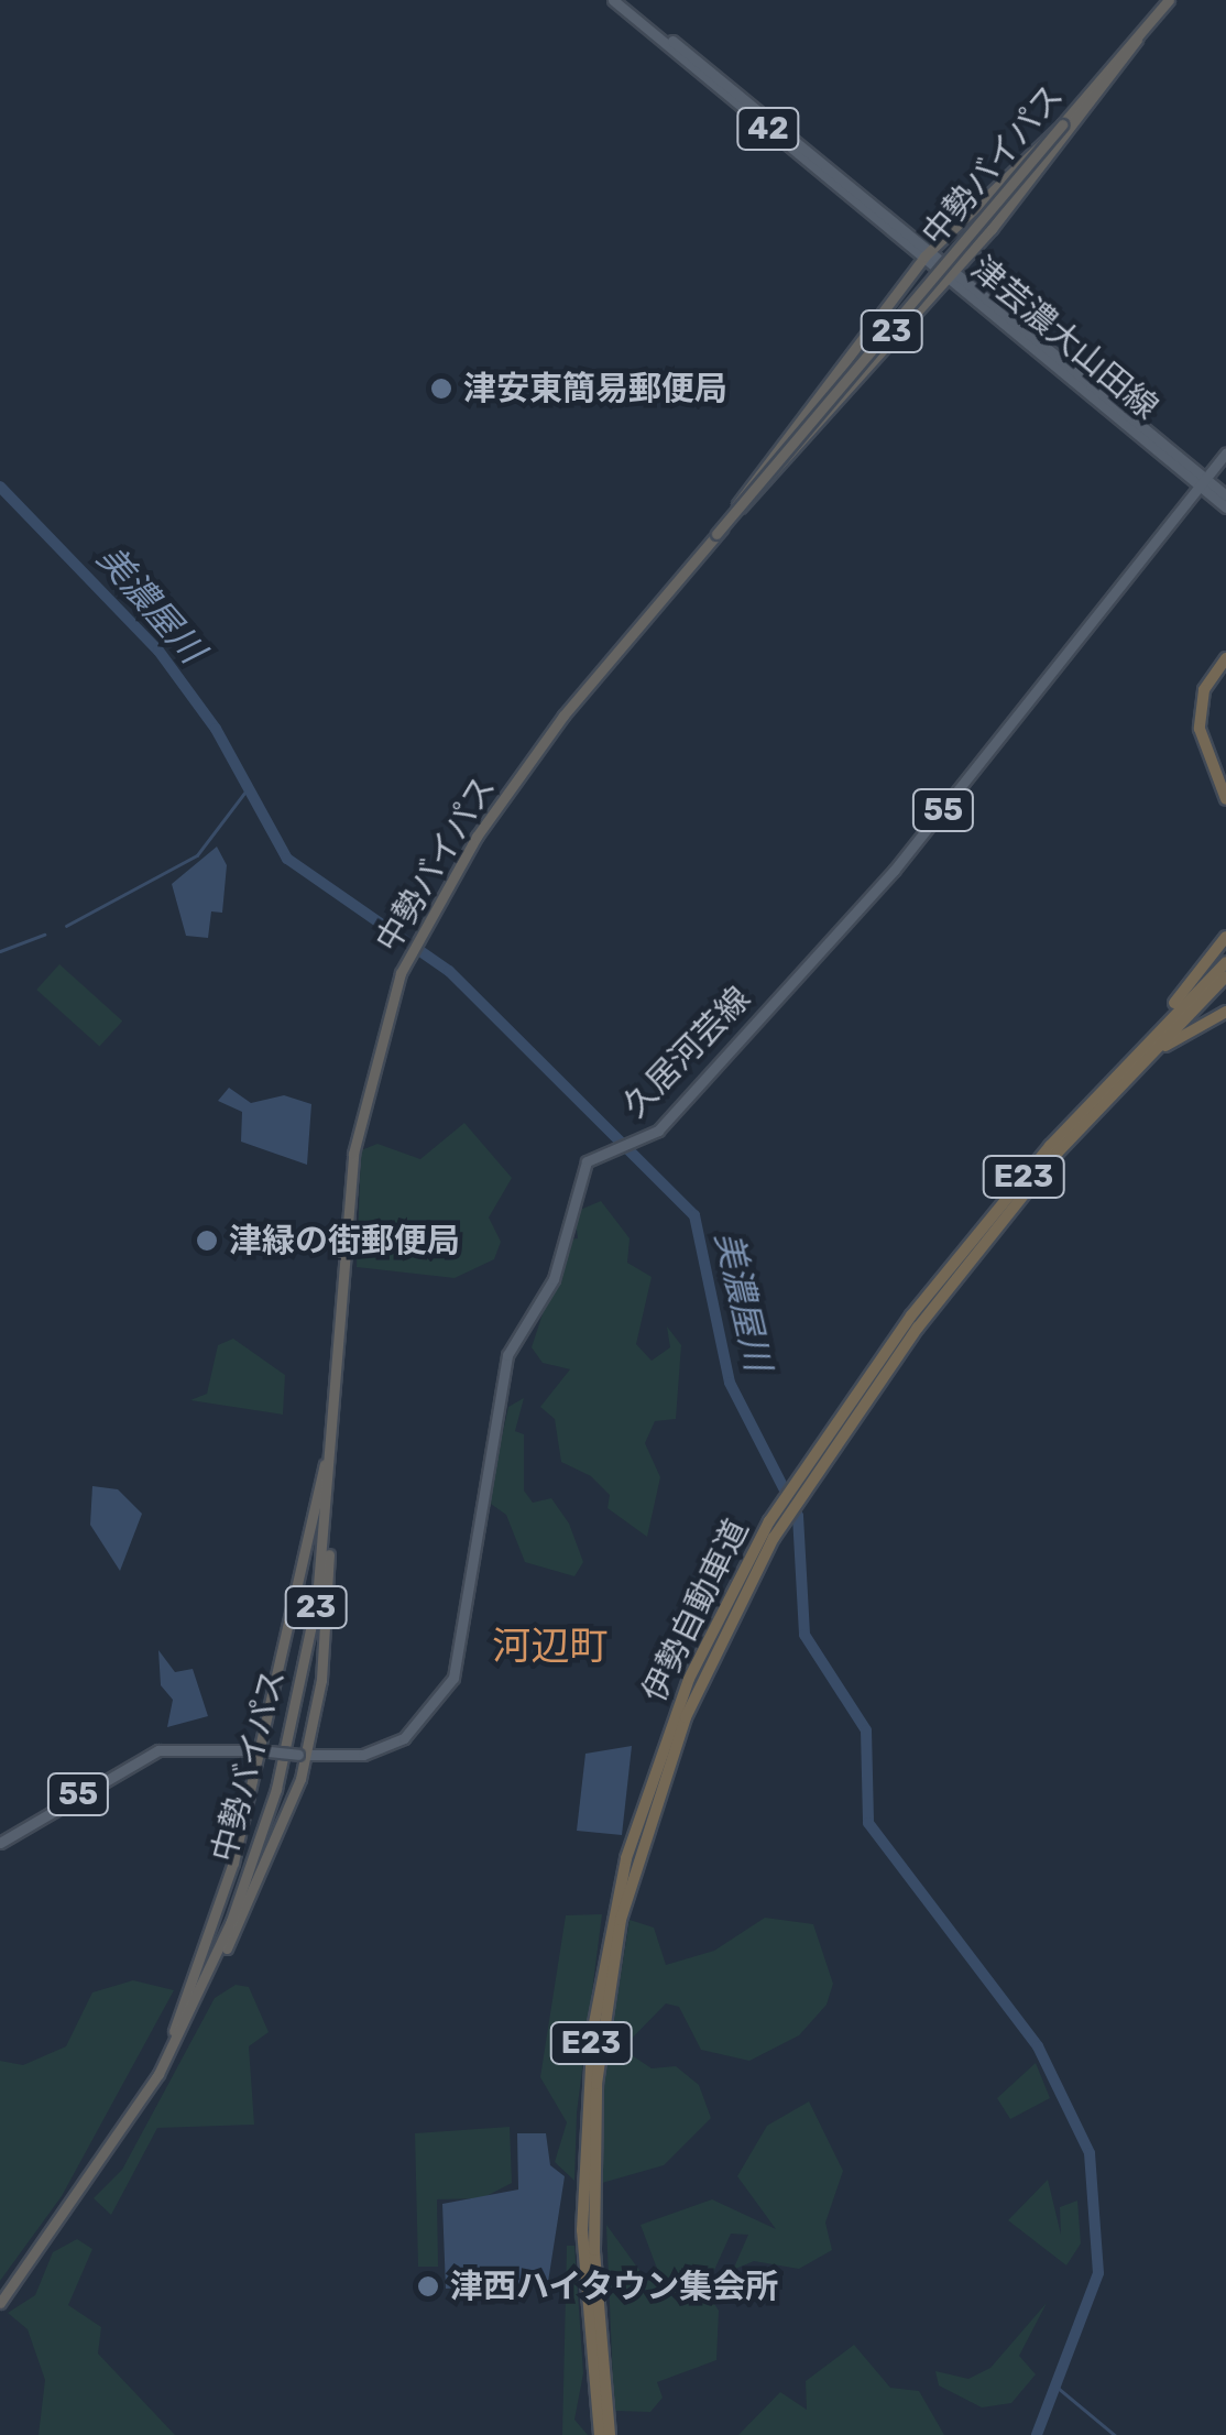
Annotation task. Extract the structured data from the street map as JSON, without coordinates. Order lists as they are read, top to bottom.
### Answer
{
  "streets": {
    "highway": [
      "中勢バイパス",
      "23",
      "E23",
      "伊勢自動車道"
    ],
    "main road": [
      "42",
      "津芸濃大山田線",
      "55",
      "久居河芸線"
    ]
  },
  "crossings": [
    ["中勢バイパス", "23"],
    ["23", "久居河芸線"],
    ["津芸濃大山田線", "久居河芸線"]
  ],
  "districts": ["河辺町"],
  "water": ["美濃屋川"],
  "places": ["津安東簡易郵便局", "津緑の街郵便局", "津西ハイタウン集会所"]
}
